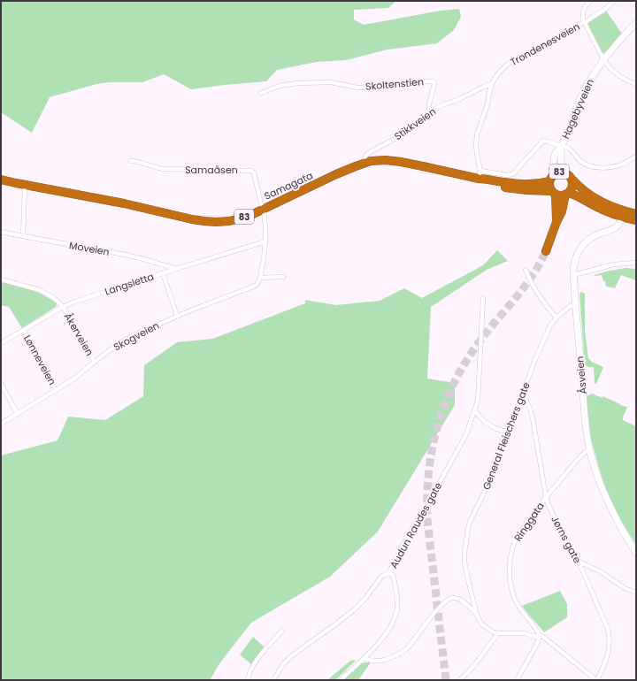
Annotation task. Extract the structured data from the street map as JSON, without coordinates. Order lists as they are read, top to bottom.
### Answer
{
  "streets": {
    "highway": ["83", "Samagata"],
    "street": [
      "Trondenesveien",
      "Skoltenstien",
      "Hagebyveien",
      "Stikkveien",
      "Samaåsen",
      "Moveien",
      "Langsletta",
      "Åkerveien",
      "Skogveien",
      "Lønneveien",
      "Åsveien",
      "General Fleischers gate",
      "Ringgata",
      "Audun Raudes gate",
      "Jørns gate"
    ]
  },
  "crossings": [
    ["Trondenesveien", "Stikkveien"],
    ["Trondenesveien", "Samagata"],
    ["Skoltenstien", "Stikkveien"],
    ["Hagebyveien", "83"],
    ["Hagebyveien", "Samagata"],
    ["Stikkveien", "Samagata"],
    ["Samaåsen", "Samagata"],
    ["83", "Samagata"],
    ["83", "Åsveien"],
    ["Moveien", "Langsletta"],
    ["Langsletta", "Åkerveien"],
    ["Langsletta", "Lønneveien"],
    ["Åkerveien", "Skogveien"],
    ["Skogveien", "Lønneveien"],
    ["Åsveien", "General Fleischers gate"],
    ["Åsveien", "Ringgata"],
    ["General Fleischers gate", "Ringgata"],
    ["General Fleischers gate", "Jørns gate"],
    ["Ringgata", "Jørns gate"]
  ]
}
